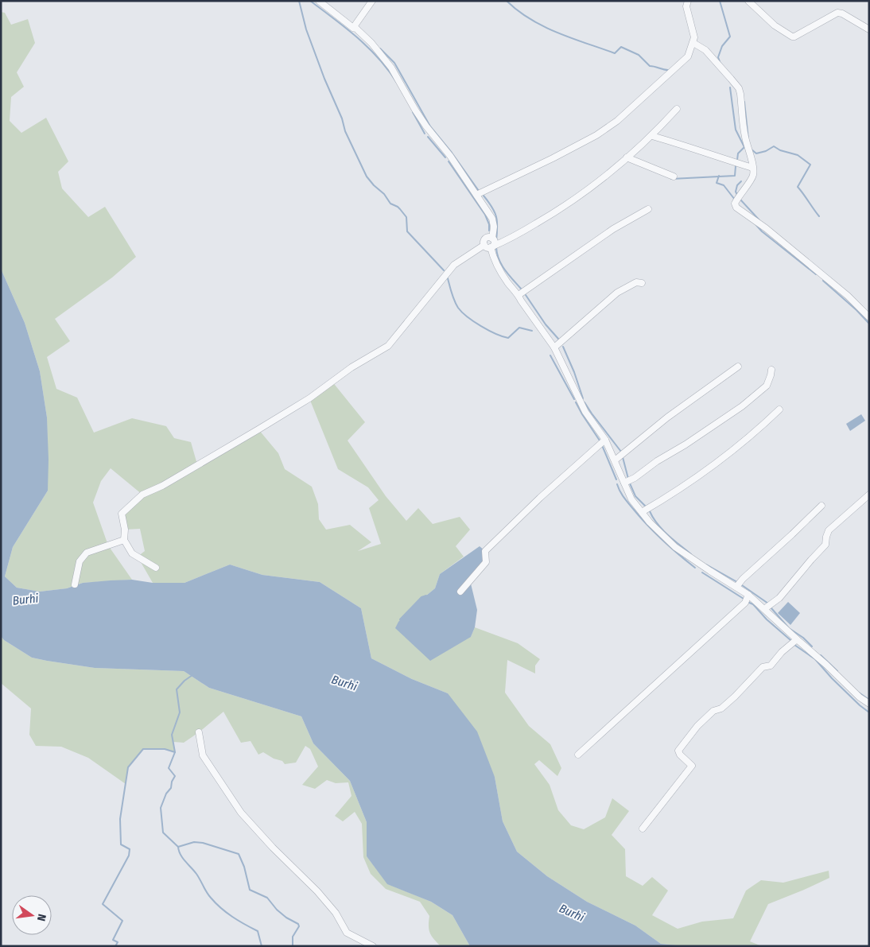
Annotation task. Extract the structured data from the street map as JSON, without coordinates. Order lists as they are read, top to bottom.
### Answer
{
  "water": ["Burhi"],
  "north": "right"
}
